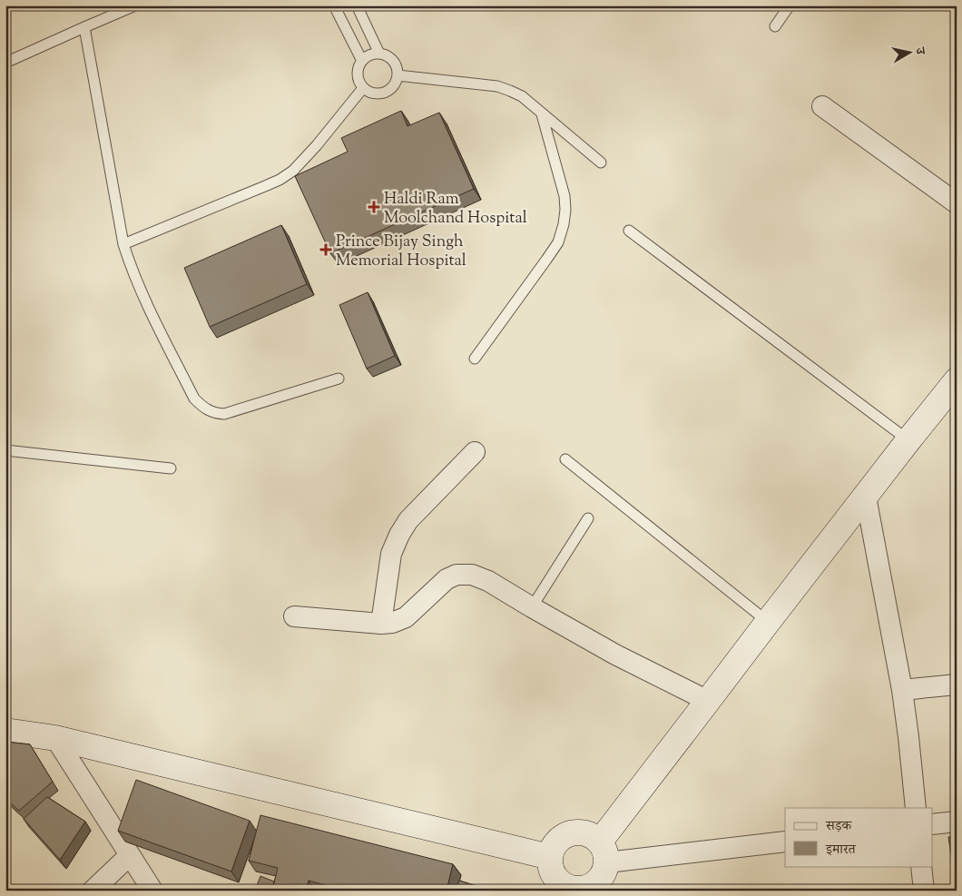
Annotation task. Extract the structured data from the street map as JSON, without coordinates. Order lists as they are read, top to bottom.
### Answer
{
  "places": {
    "health": ["Haldi Ram Moolchand Hospital", "Prince Bijay Singh Memorial Hospital"]
  },
  "legend": ["सड़क", "इमारत"],
  "north": "right"
}
